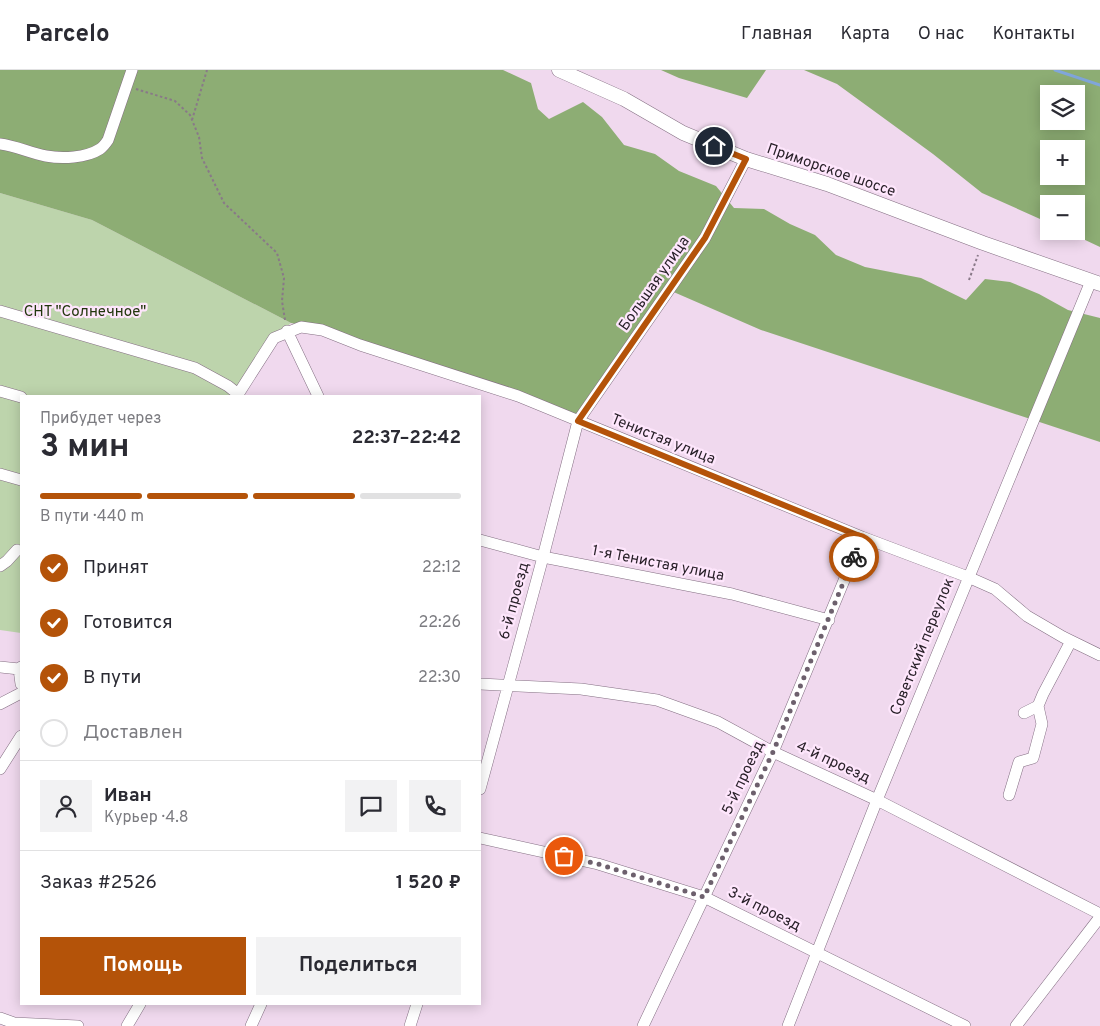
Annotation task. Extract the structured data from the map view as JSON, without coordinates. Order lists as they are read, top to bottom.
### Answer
{
  "streets": {
    "main road": ["Приморское шоссе"],
    "street": [
      "Большая улица",
      "Тенистая улица",
      "1-я Тенистая улица",
      "6-й проезд",
      "Советский переулок",
      "4-й проезд",
      "5-й проезд",
      "3-й проезд"
    ]
  },
  "crossings": [
    ["Приморское шоссе", "Большая улица"],
    ["Приморское шоссе", "Советский переулок"],
    ["Большая улица", "Тенистая улица"],
    ["Большая улица", "6-й проезд"],
    ["Тенистая улица", "6-й проезд"],
    ["Тенистая улица", "Советский переулок"],
    ["Тенистая улица", "5-й проезд"],
    ["1-я Тенистая улица", "6-й проезд"],
    ["1-я Тенистая улица", "5-й проезд"],
    ["6-й проезд", "4-й проезд"],
    ["Советский переулок", "4-й проезд"],
    ["Советский переулок", "3-й проезд"],
    ["4-й проезд", "5-й проезд"],
    ["5-й проезд", "3-й проезд"]
  ],
  "parks": ["СНТ \"Солнечное\""],
  "page": {
    "header": "Parcelo",
    "nav": [
      "Главная",
      "Карта",
      "О нас",
      "Контакты"
    ],
    "map_buttons": ["+", "−"],
    "heading": ["3 мин", "Прибудет через", "22:37–22:42"],
    "panel": [
      "Иван",
      "Курьер · 4.8",
      "Заказ #2526",
      "1 520 ₽"
    ],
    "bar": "В пути · 440 m",
    "list": [
      ["Принят", "22:12"],
      ["Готовится", "22:26"],
      ["В пути", "22:30"],
      "Доставлен"
    ],
    "buttons": ["Помощь", "Поделиться"]
  }
}
